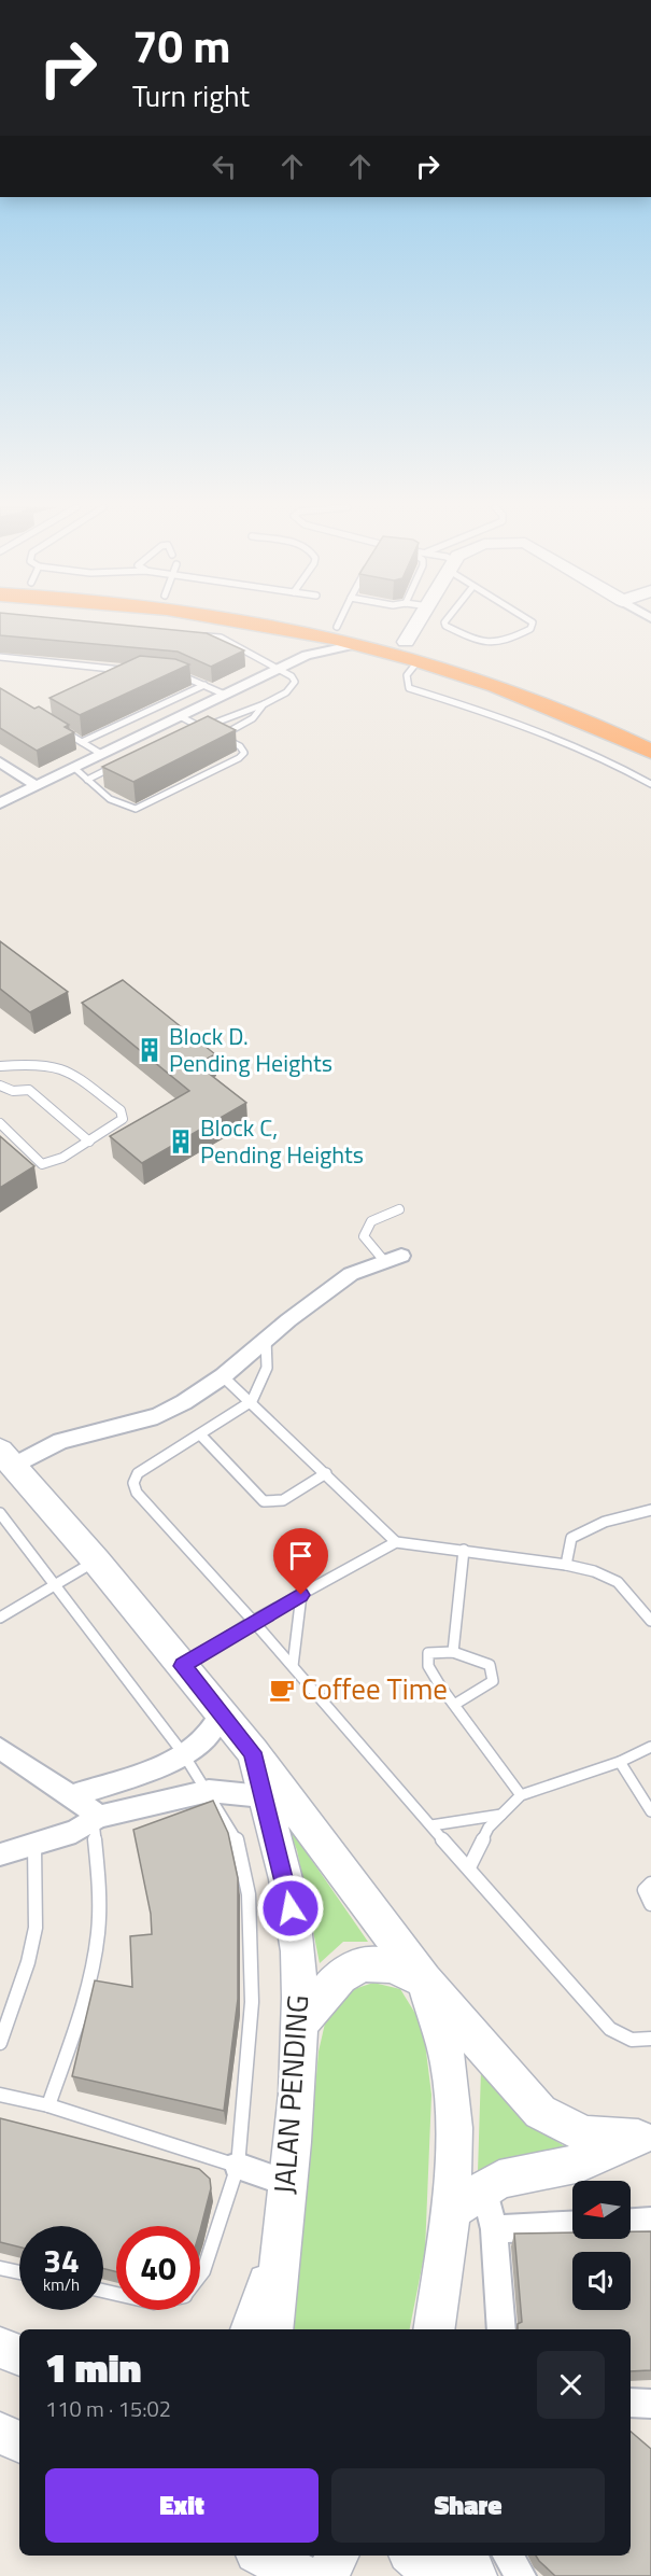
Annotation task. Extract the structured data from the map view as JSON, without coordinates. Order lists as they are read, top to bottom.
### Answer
{
  "streets": {
    "street": ["JALAN PENDING"]
  },
  "places": {
    "building": ["Block D. Pending Heights", "Block C, Pending Heights"],
    "cafe": ["Coffee Time"]
  },
  "north": "left",
  "page": {
    "turn": ["70 m", "Turn right"],
    "speed": "34 km/h",
    "limit": "40",
    "heading": ["1 min", "110 m · 15:02"],
    "buttons": ["Exit", "Share"]
  }
}
